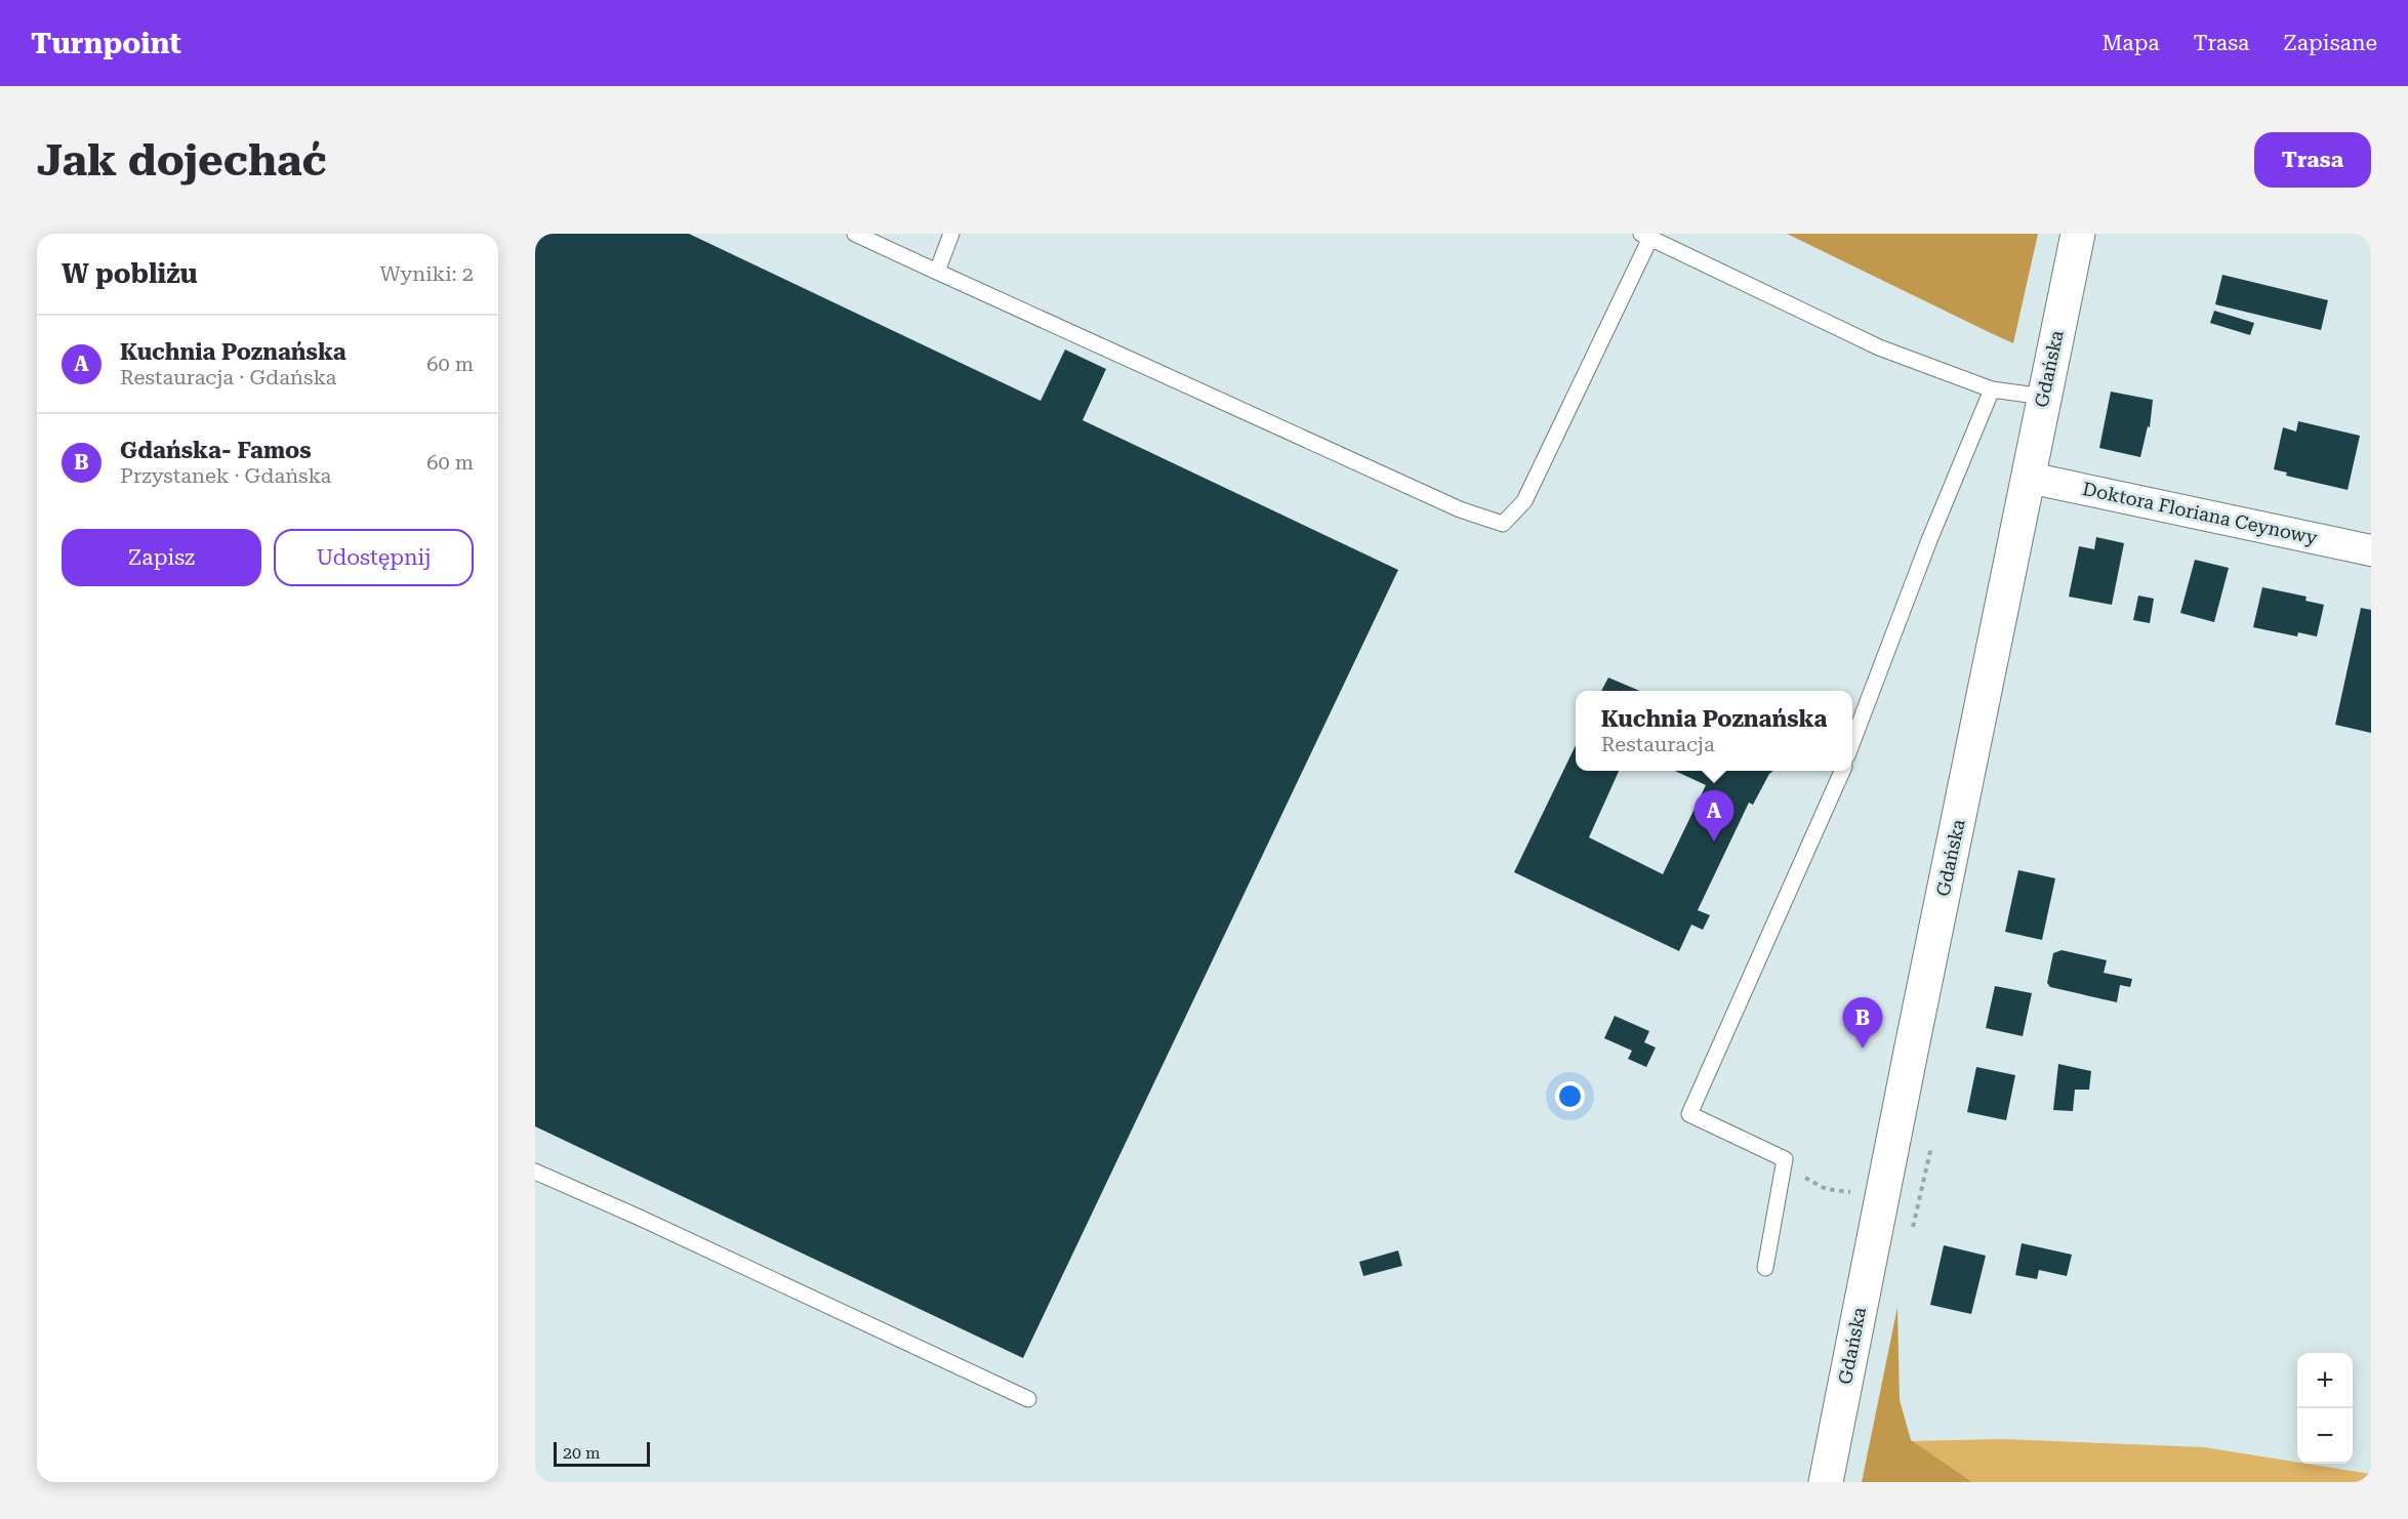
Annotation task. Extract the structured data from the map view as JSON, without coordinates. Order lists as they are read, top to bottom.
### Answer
{
  "streets": {
    "main road": ["Gdańska"],
    "street": ["Doktora Floriana Ceynowy"]
  },
  "crossings": [
    ["Gdańska", "Doktora Floriana Ceynowy"]
  ],
  "scale_bar": "20 m",
  "page": {
    "header": "Turnpoint",
    "nav": ["Mapa", "Trasa", "Zapisane"],
    "buttons": [
      "Trasa",
      ["Zapisz", "Udostępnij"]
    ],
    "title": "Jak dojechać",
    "heading": ["W pobliżu", "Wyniki: 2"],
    "list": [
      {
        "mark": "A",
        "name": "Kuchnia Poznańska",
        "note": "Restauracja · Gdańska",
        "value": "60 m"
      },
      {
        "mark": "B",
        "name": "Gdańska- Famos",
        "note": "Przystanek · Gdańska",
        "value": "60 m"
      }
    ],
    "popup": ["Kuchnia Poznańska", "Restauracja"],
    "pins": ["A", "B"],
    "map_buttons": ["+", "−"],
    "scale": "20 m"
  }
}
